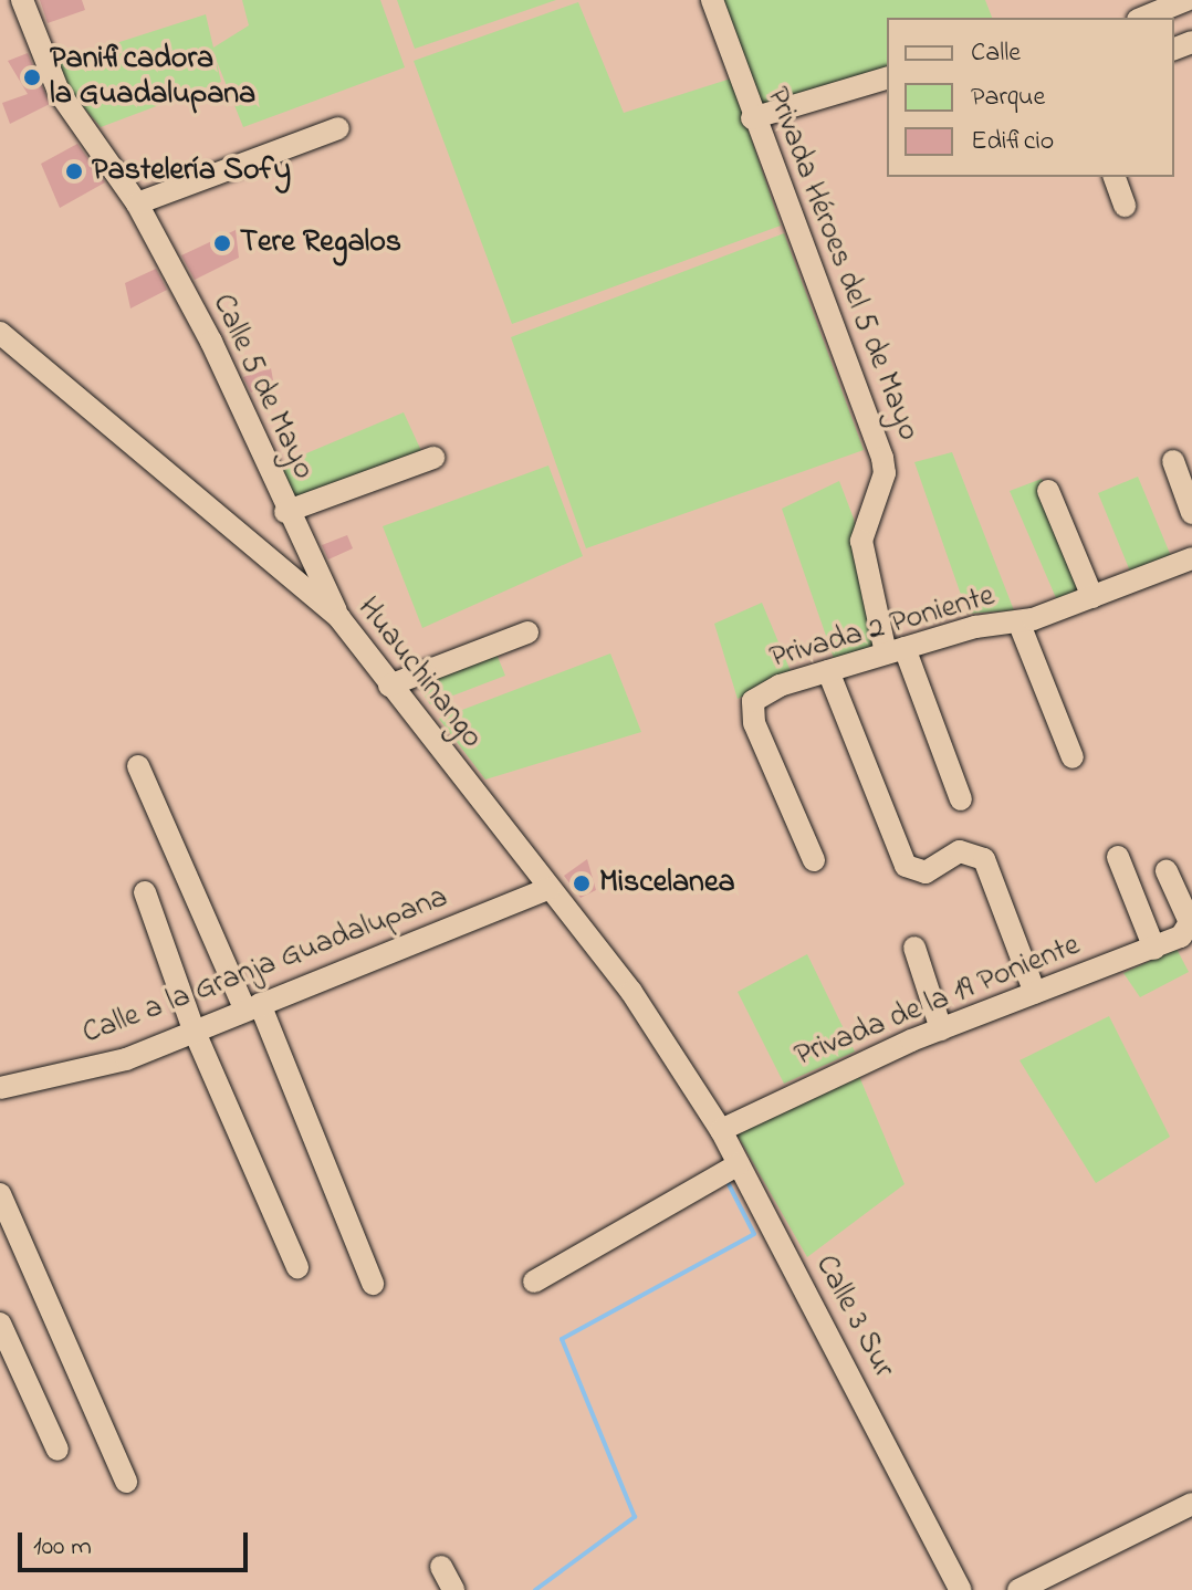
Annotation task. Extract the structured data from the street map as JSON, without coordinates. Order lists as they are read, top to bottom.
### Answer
{
  "streets": {
    "street": [
      "Privada Héroes del 5 de Mayo",
      "Calle 5 de Mayo",
      "Privada 2 Poniente",
      "Huauchinango",
      "Calle a la Granja Guadalupana",
      "Privada de la 19 Poniente",
      "Calle 3 Sur"
    ]
  },
  "crossings": [
    ["Privada Héroes del 5 de Mayo", "Privada 2 Poniente"],
    ["Calle 5 de Mayo", "Huauchinango"],
    ["Huauchinango", "Calle a la Granja Guadalupana"],
    ["Huauchinango", "Calle 3 Sur"],
    ["Privada de la 19 Poniente", "Calle 3 Sur"]
  ],
  "places": [
    "Panificadora la Guadalupana",
    "Pastelería Sofy",
    "Tere Regalos",
    "Miscelanea"
  ],
  "legend": ["Calle", "Parque", "Edificio"],
  "scale_bar": "100 m"
}
